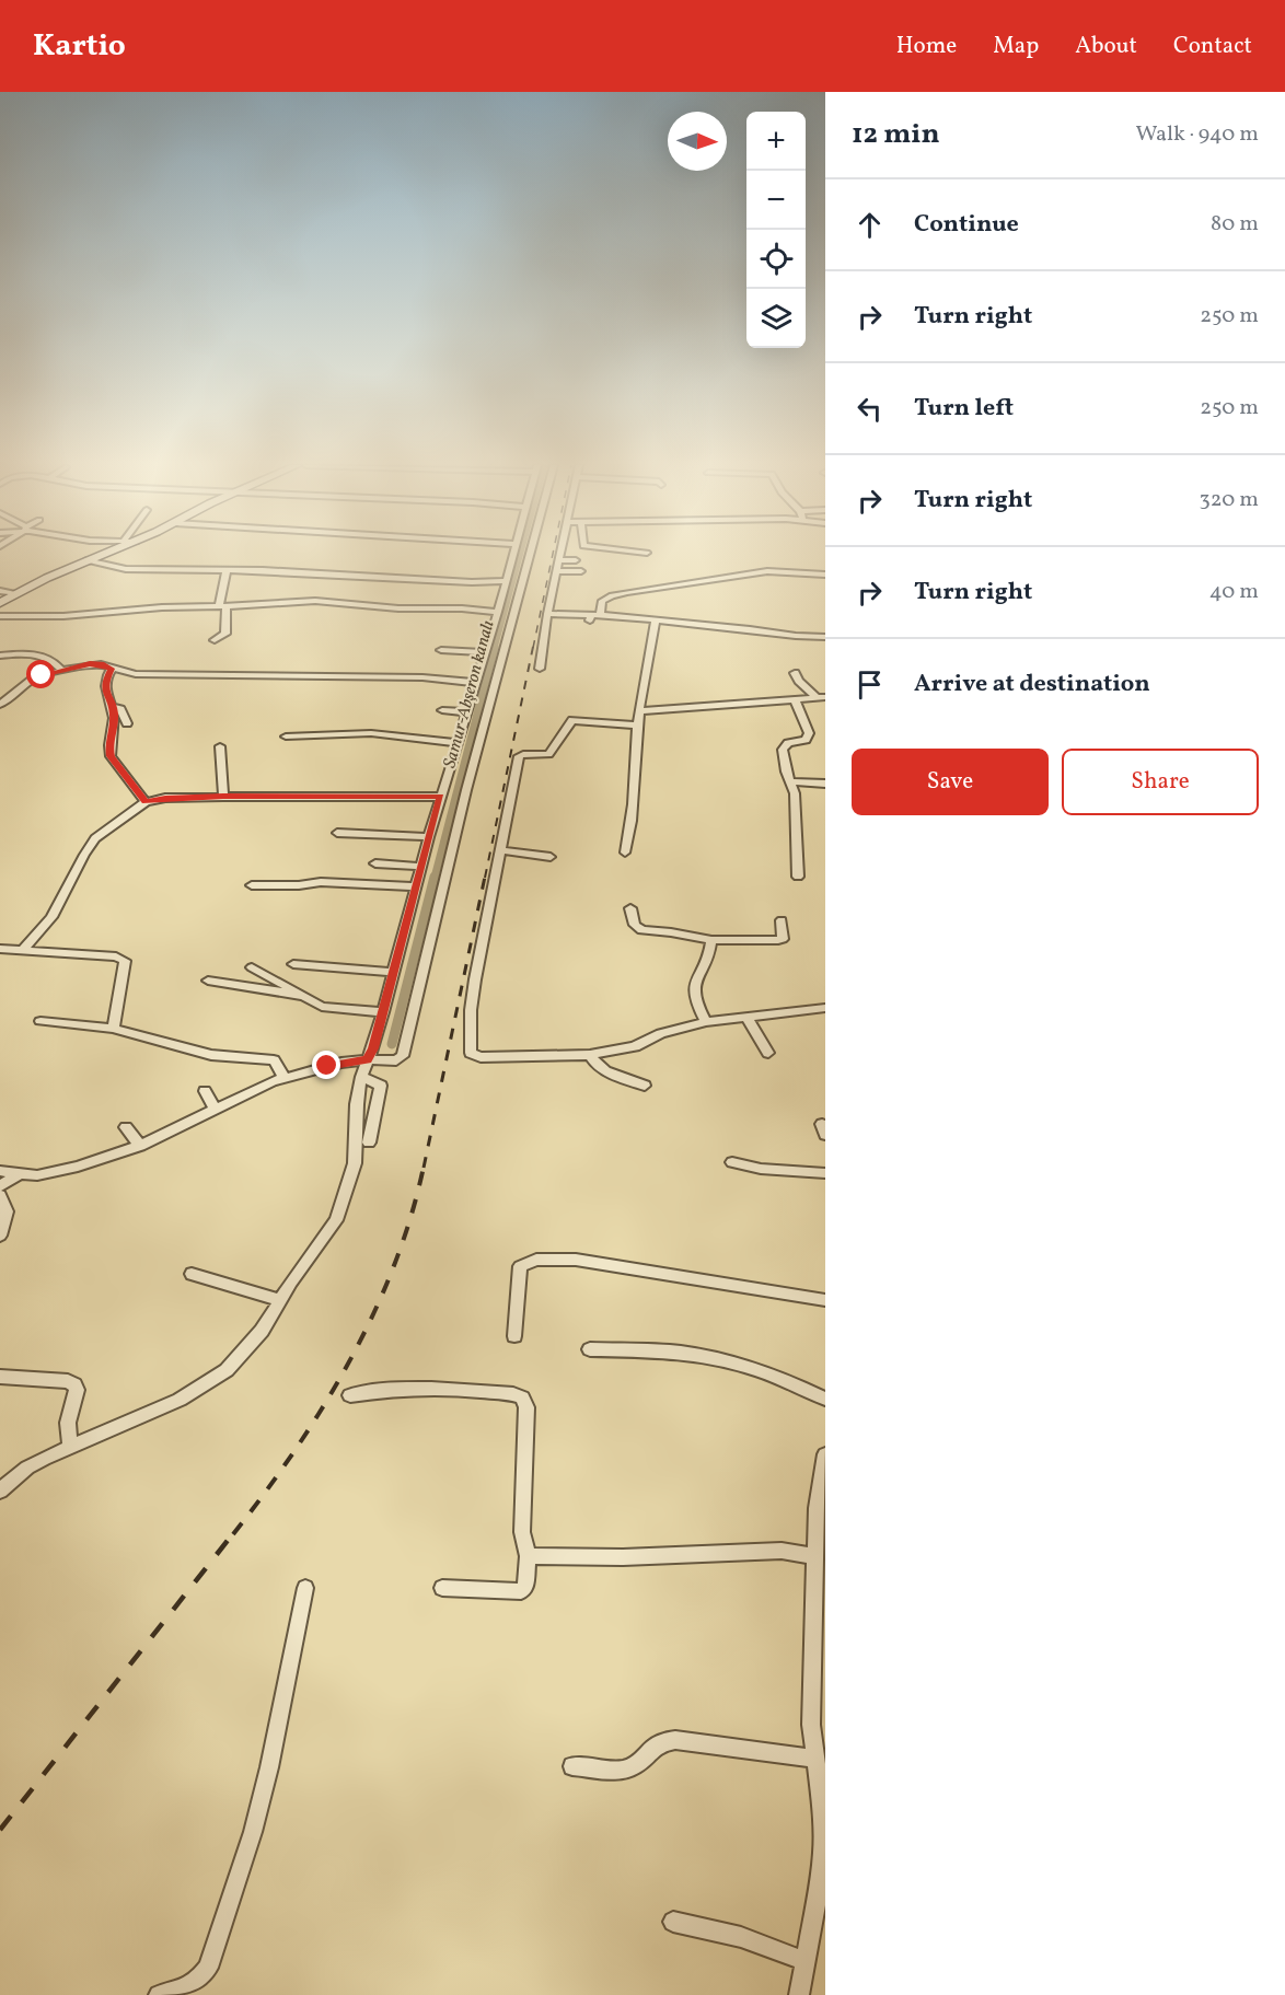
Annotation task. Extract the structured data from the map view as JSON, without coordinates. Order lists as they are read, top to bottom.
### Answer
{
  "water": ["Samur-Abşeron kanalı"],
  "north": "right",
  "page": {
    "header": "Kartio",
    "nav": [
      "Home",
      "Map",
      "About",
      "Contact"
    ],
    "heading": ["12 min", "Walk · 940 m"],
    "map_buttons": ["+", "−"],
    "list": [
      ["Continue", "80 m"],
      ["Turn right", "250 m"],
      ["Turn left", "250 m"],
      ["Turn right", "320 m"],
      ["Turn right", "40 m"],
      "Arrive at destination"
    ],
    "buttons": ["Save", "Share"]
  }
}
